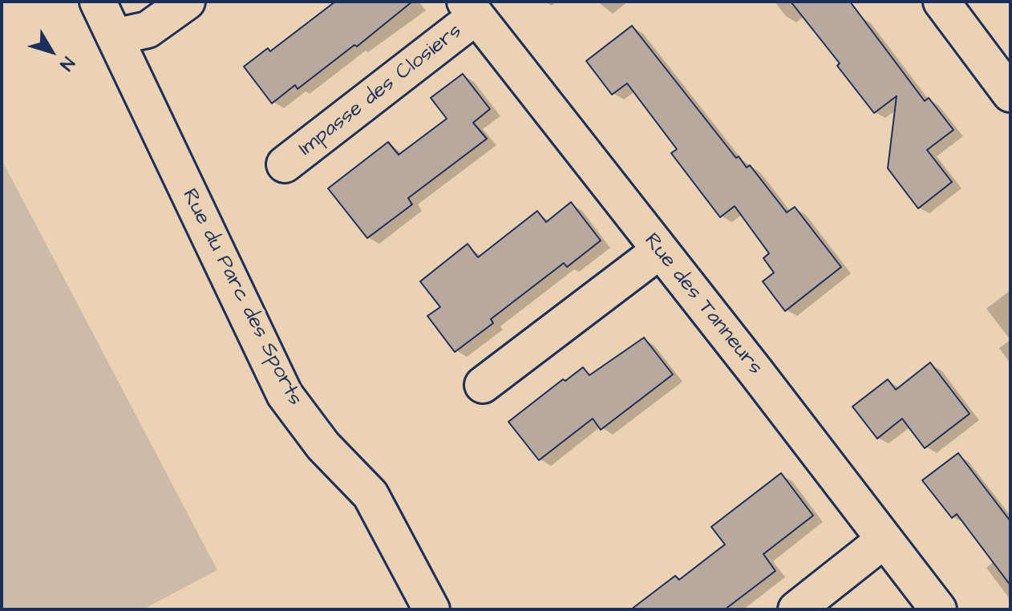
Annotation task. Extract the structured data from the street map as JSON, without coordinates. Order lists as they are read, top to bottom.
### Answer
{
  "streets": {
    "street": ["Impasse des Closiers", "Rue du Parc des Sports", "Rue des Tanneurs"]
  },
  "crossings": [
    ["Impasse des Closiers", "Rue des Tanneurs"]
  ],
  "north": "bottom right"
}
